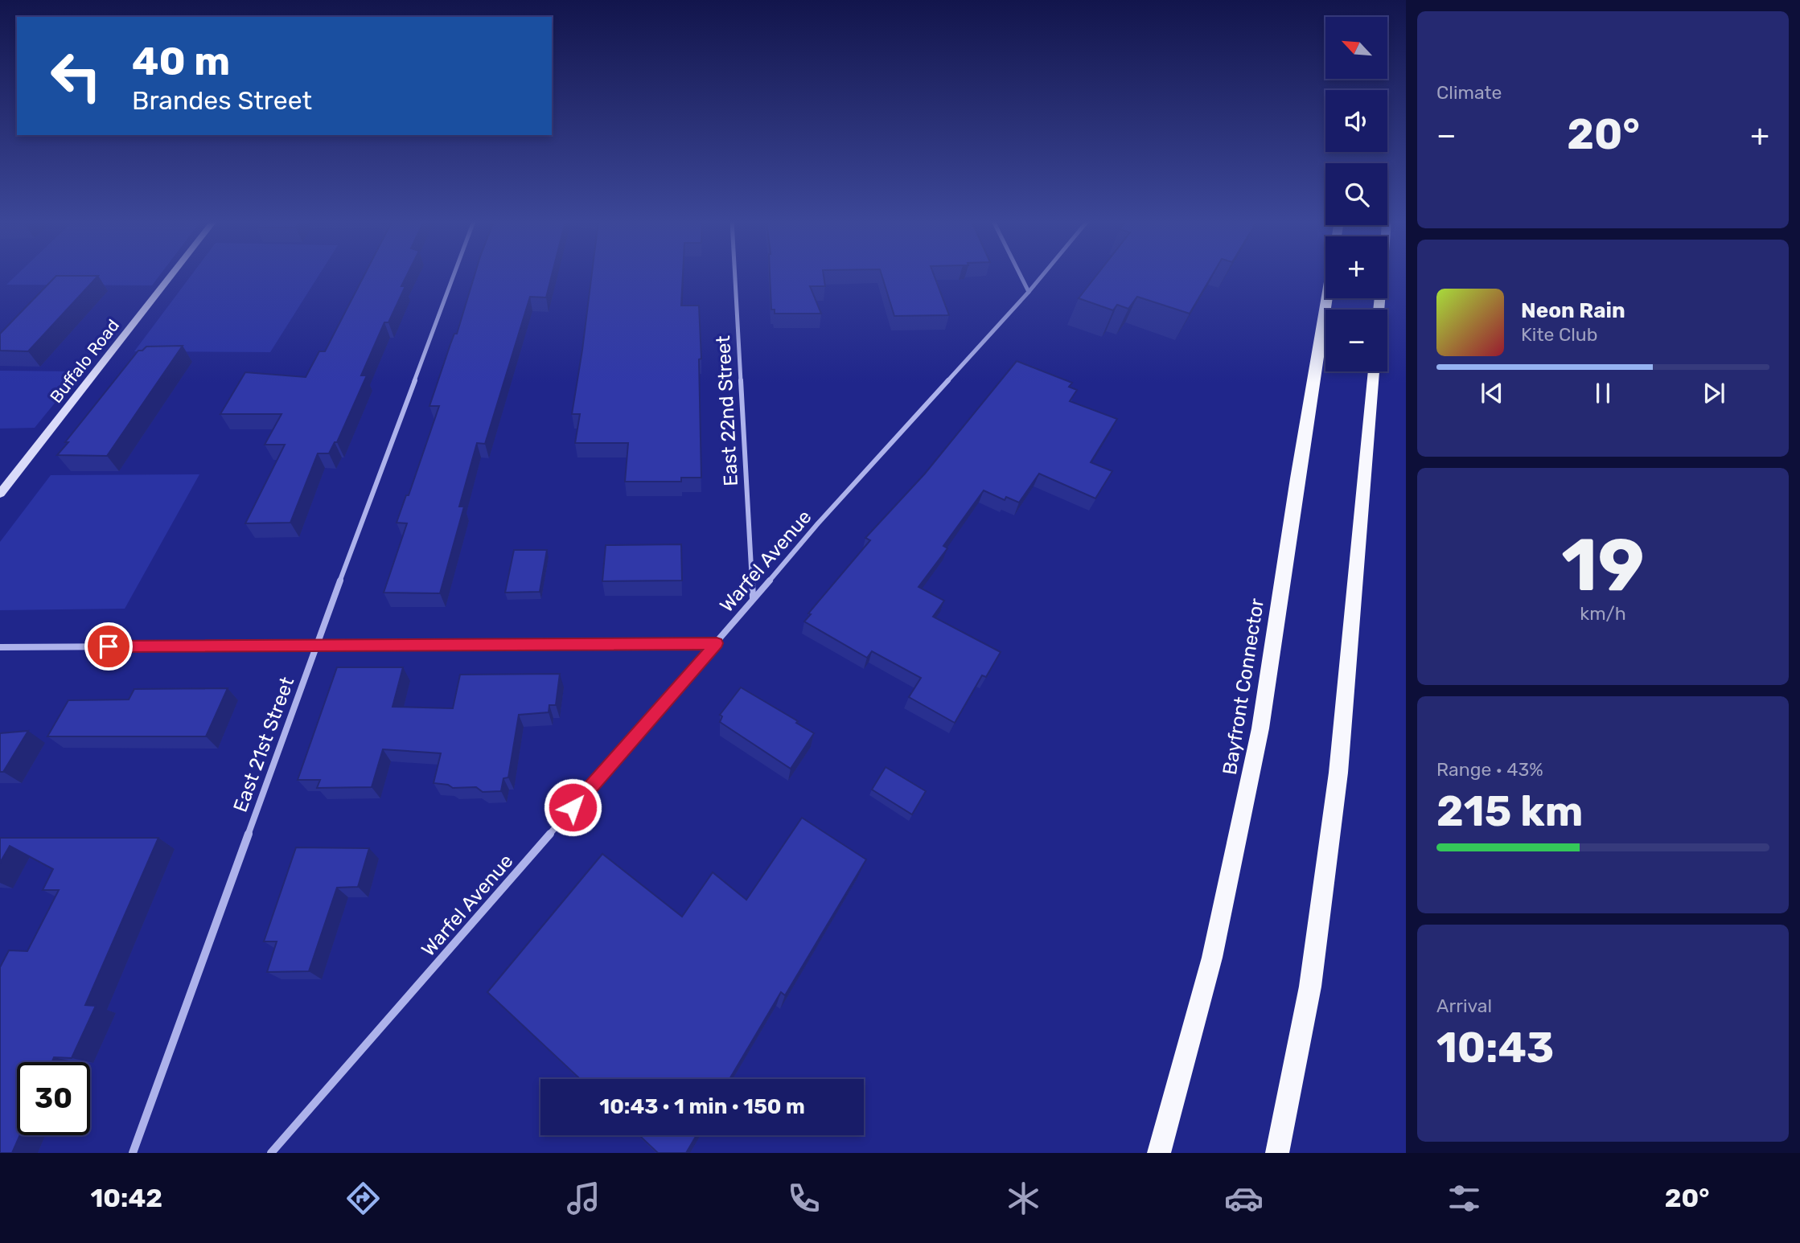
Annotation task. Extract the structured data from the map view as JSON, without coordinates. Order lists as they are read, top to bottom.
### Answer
{
  "streets": {
    "highway": ["Bayfront Connector"],
    "main road": ["Buffalo Road"],
    "street": ["East 22nd Street", "Warfel Avenue", "East 21st Street"]
  },
  "crossings": [
    ["East 22nd Street", "Warfel Avenue"]
  ],
  "north": "top left",
  "page": {
    "tile": [
      "Climate",
      ["19", "km/h"],
      ["Range · 43%", "215 km"],
      ["Arrival", "10:43"]
    ],
    "map_buttons": ["+", "−"],
    "turn": ["40 m", "Brandes Street"],
    "heat": ["−", "20°", "+"],
    "song": ["Neon Rain", "Kite Club"],
    "limit": "30",
    "trip": "10:43 · 1 min · 150 m",
    "tabs": ["10:42", "20°"]
  }
}
